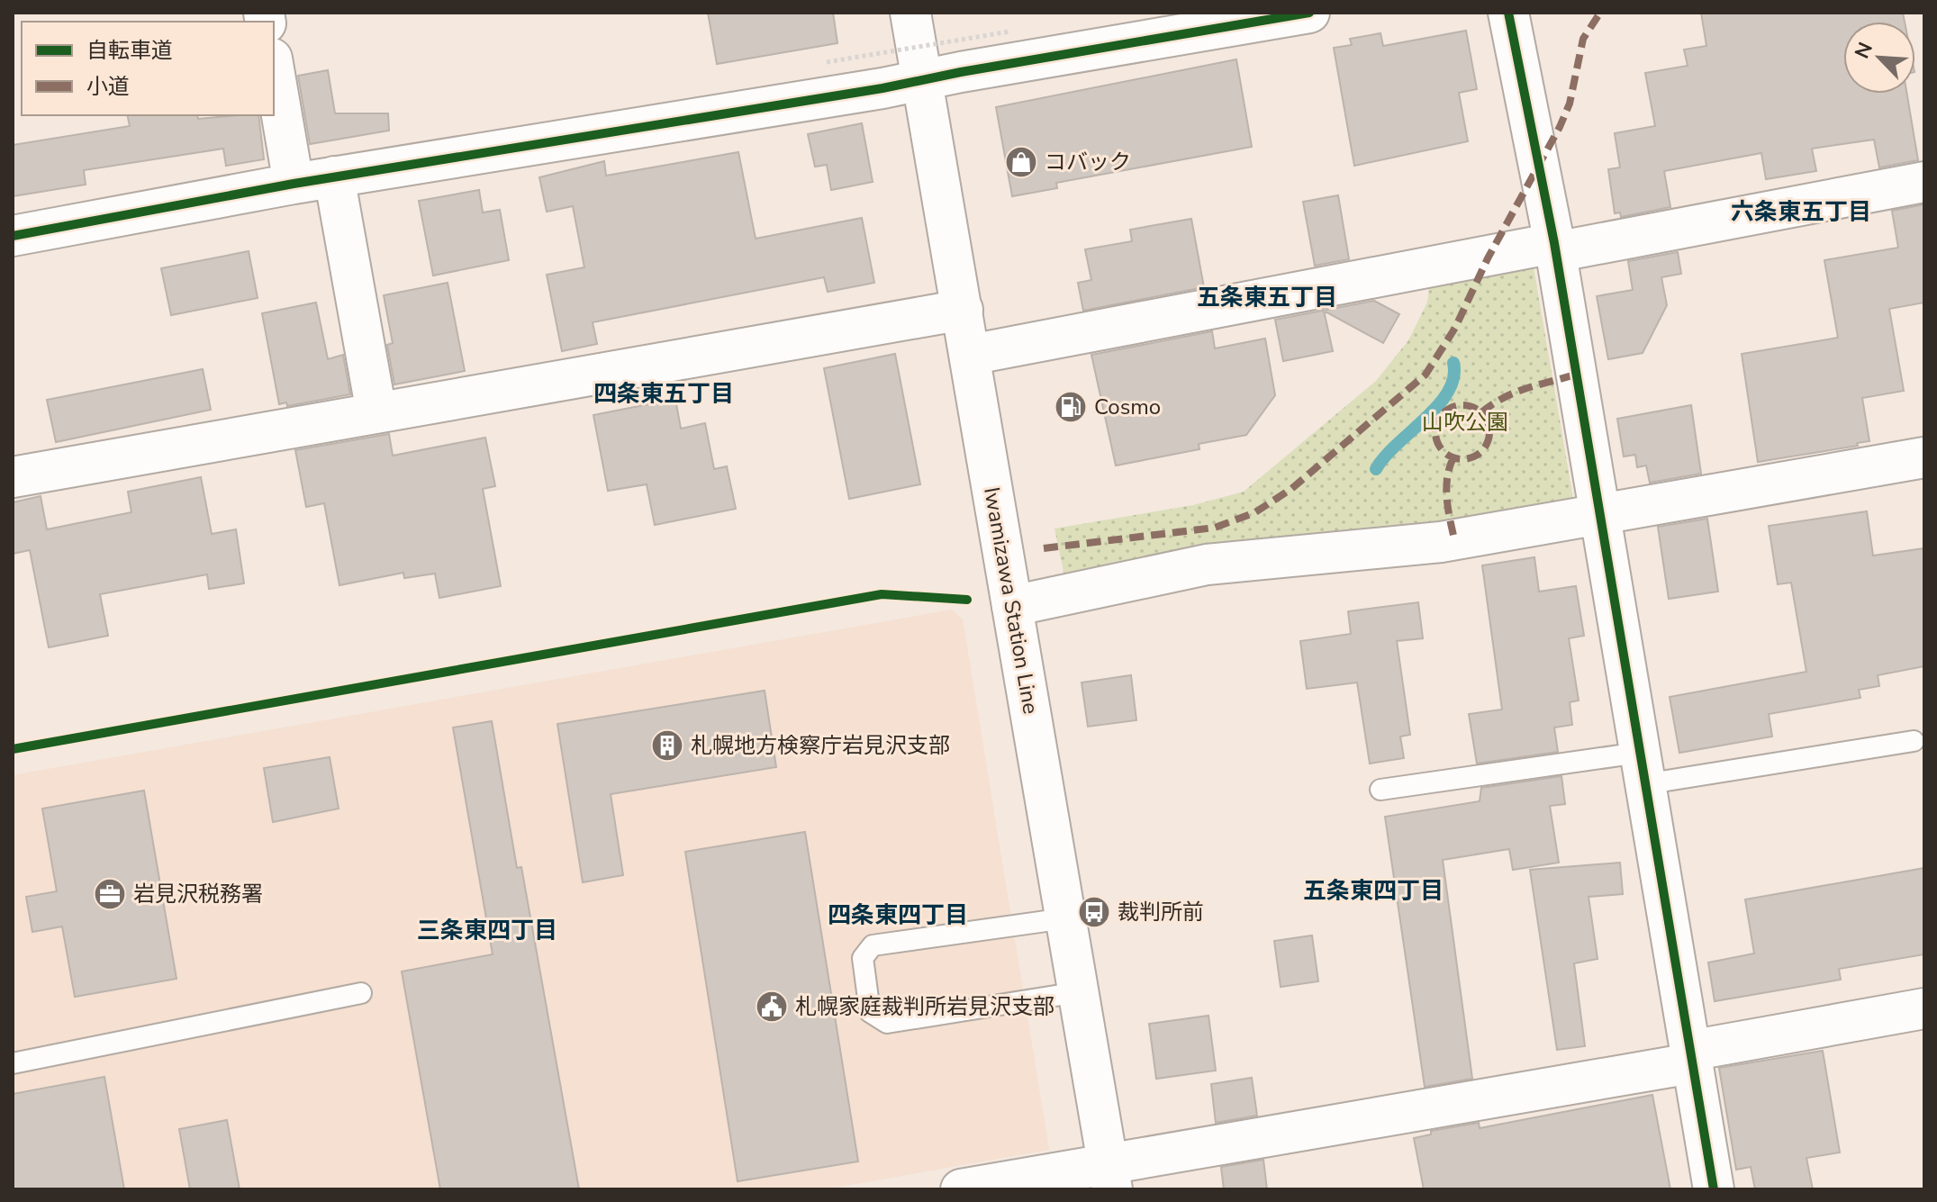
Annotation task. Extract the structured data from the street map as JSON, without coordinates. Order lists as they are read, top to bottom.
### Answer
{
  "streets": {
    "street": ["Iwamizawa Station Line"]
  },
  "districts": [
    "六条東五丁目",
    "五条東五丁目",
    "四条東五丁目",
    "五条東四丁目",
    "四条東四丁目",
    "三条東四丁目"
  ],
  "parks": ["山吹公園"],
  "places": {
    "shop": ["コバック"],
    "fuel station": ["Cosmo"],
    "building": ["札幌地方検察庁岩見沢支部"],
    "office": ["岩見沢税務署"],
    "bus stop": ["裁判所前"],
    "public building": ["札幌家庭裁判所岩見沢支部"]
  },
  "legend": ["自転車道", "小道"],
  "north": "top left"
}
